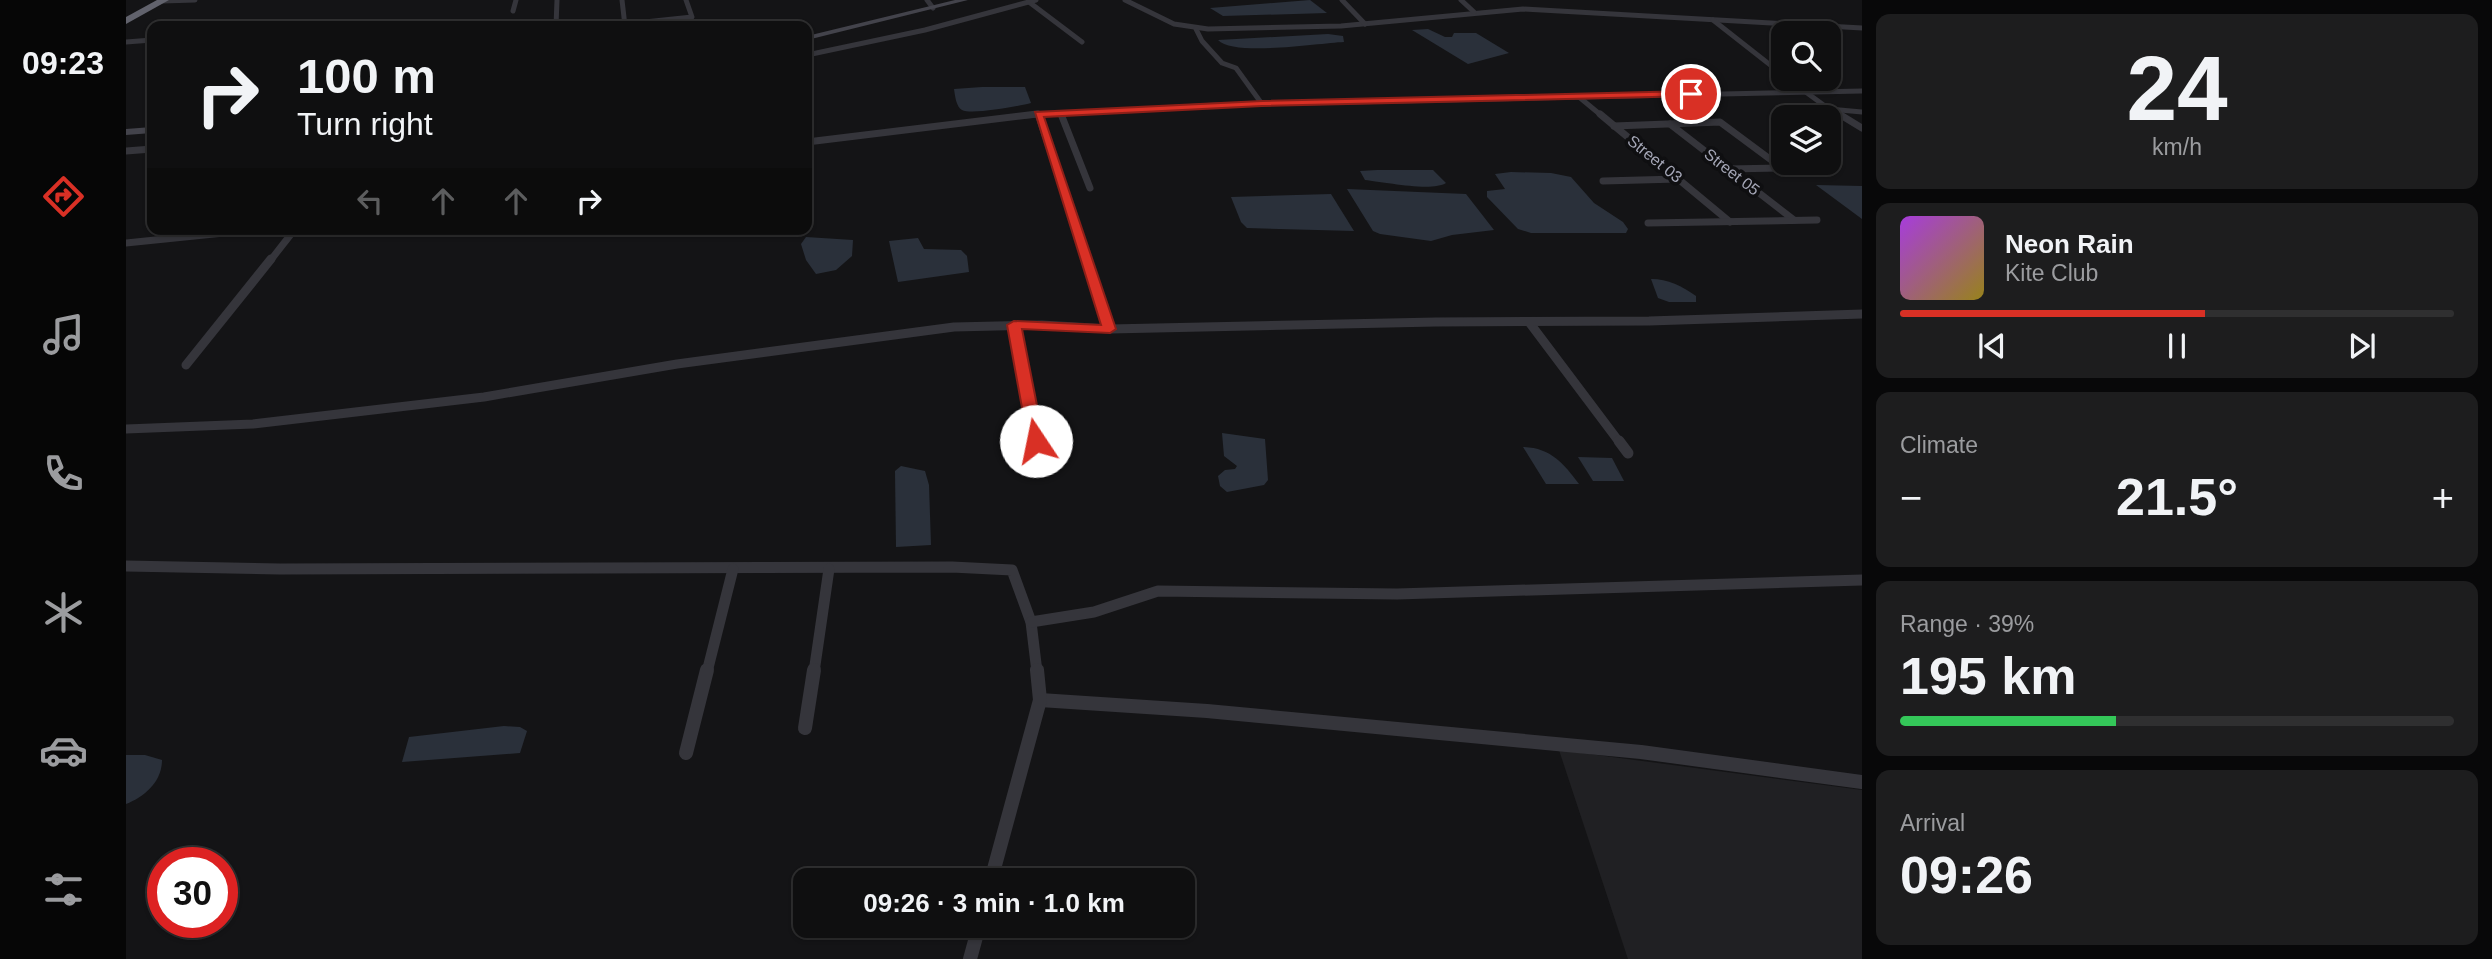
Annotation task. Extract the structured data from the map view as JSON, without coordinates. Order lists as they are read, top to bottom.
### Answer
{
  "streets": {
    "street": ["Street 03", "Street 05"]
  },
  "page": {
    "tabs": "09:23",
    "tile": [
      ["24", "km/h"],
      "Climate",
      ["Range · 39%", "195 km"],
      ["Arrival", "09:26"]
    ],
    "turn": ["100 m", "Turn right"],
    "song": ["Neon Rain", "Kite Club"],
    "heat": ["−", "21.5°", "+"],
    "limit": "30",
    "trip": "09:26 · 3 min · 1.0 km"
  }
}
